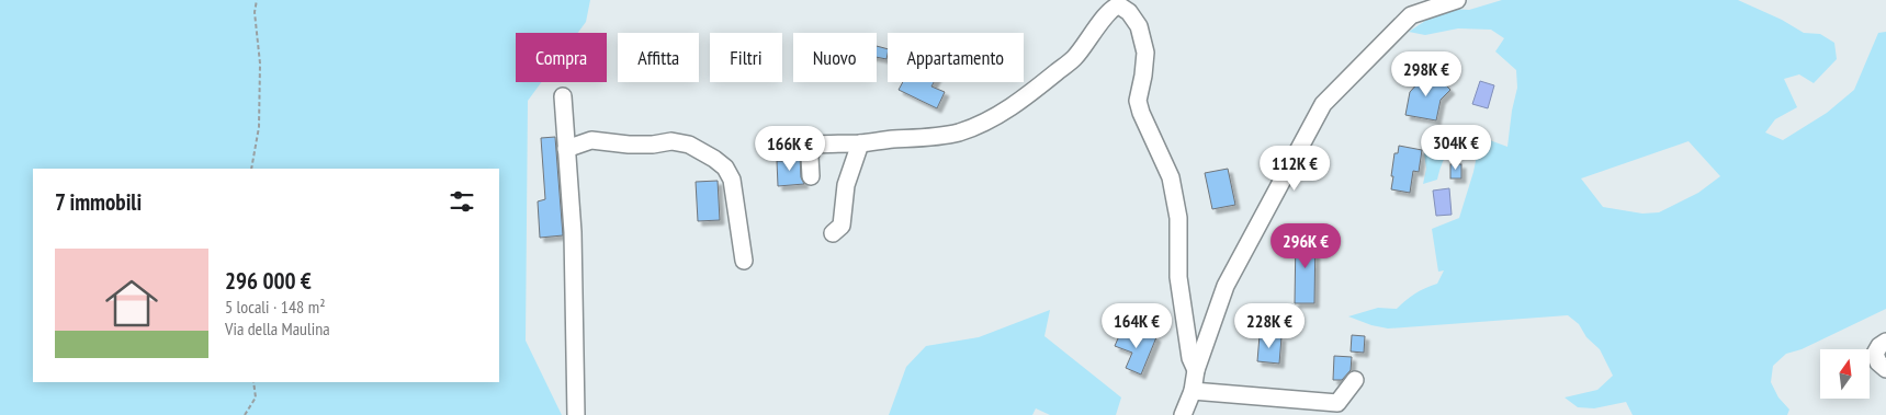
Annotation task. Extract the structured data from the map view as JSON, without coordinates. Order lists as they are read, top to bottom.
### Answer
{
  "north": "top",
  "page": {
    "chip": [
      "Compra",
      "Affitta",
      "Filtri",
      "Nuovo",
      "Appartamento"
    ],
    "price": [
      "298K €",
      "304K €",
      "166K €",
      "112K €",
      "296K €",
      "164K €",
      "228K €"
    ],
    "heading": "7 immobili",
    "list": [
      {
        "name": "296 000 €",
        "note": "5 locali · 148 m² · Via della Maulina"
      }
    ]
  }
}
